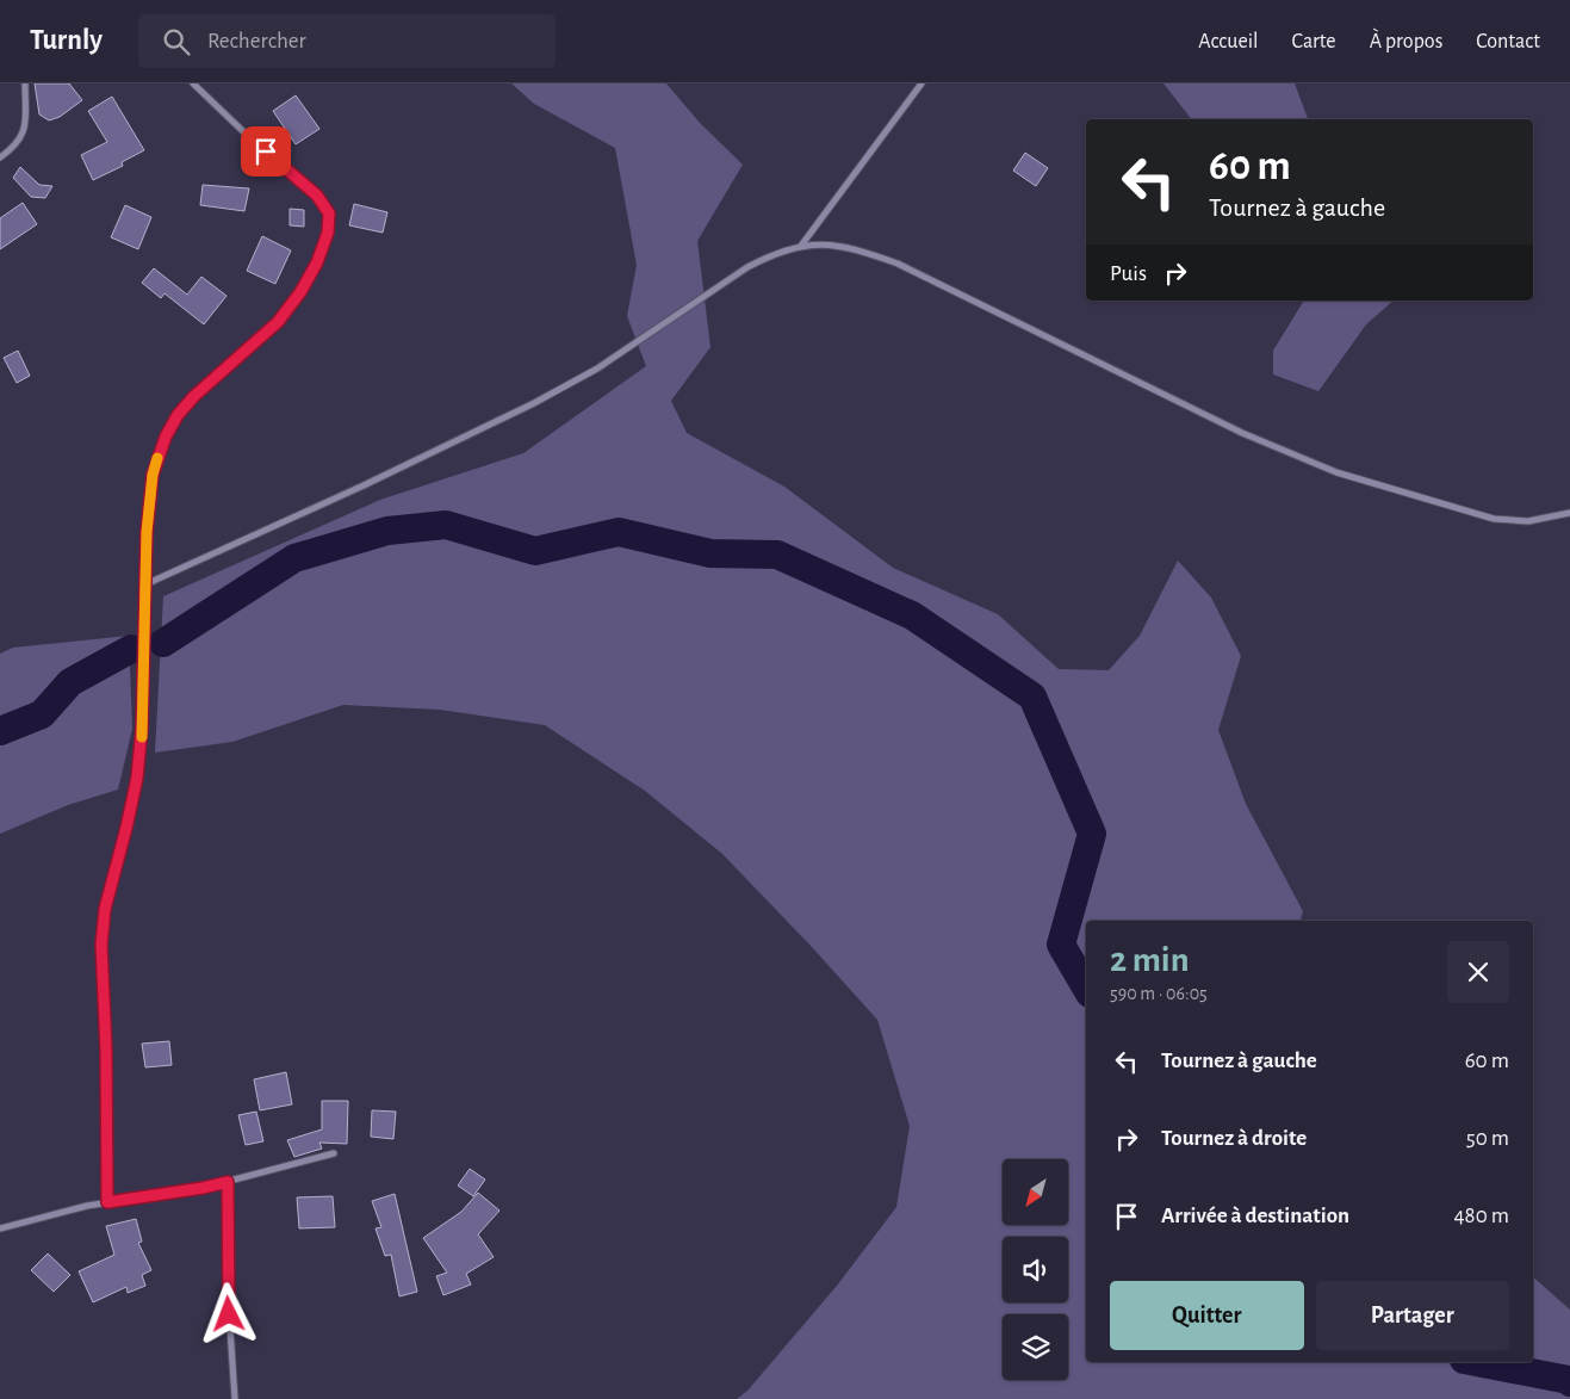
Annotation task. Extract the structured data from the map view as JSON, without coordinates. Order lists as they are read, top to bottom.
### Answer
{
  "north": "bottom left",
  "page": {
    "header": "Turnly",
    "search": "Rechercher",
    "nav": [
      "Accueil",
      "Carte",
      "À propos",
      "Contact"
    ],
    "turn": ["60 m", "Tournez à gauche"],
    "then": "Puis",
    "heading": ["2 min", "590 m · 06:05"],
    "list": [
      {
        "name": "Tournez à gauche",
        "value": "60 m"
      },
      {
        "name": "Tournez à droite",
        "value": "50 m"
      },
      {
        "name": "Arrivée à destination",
        "value": "480 m"
      }
    ],
    "buttons": ["Quitter", "Partager"]
  }
}
